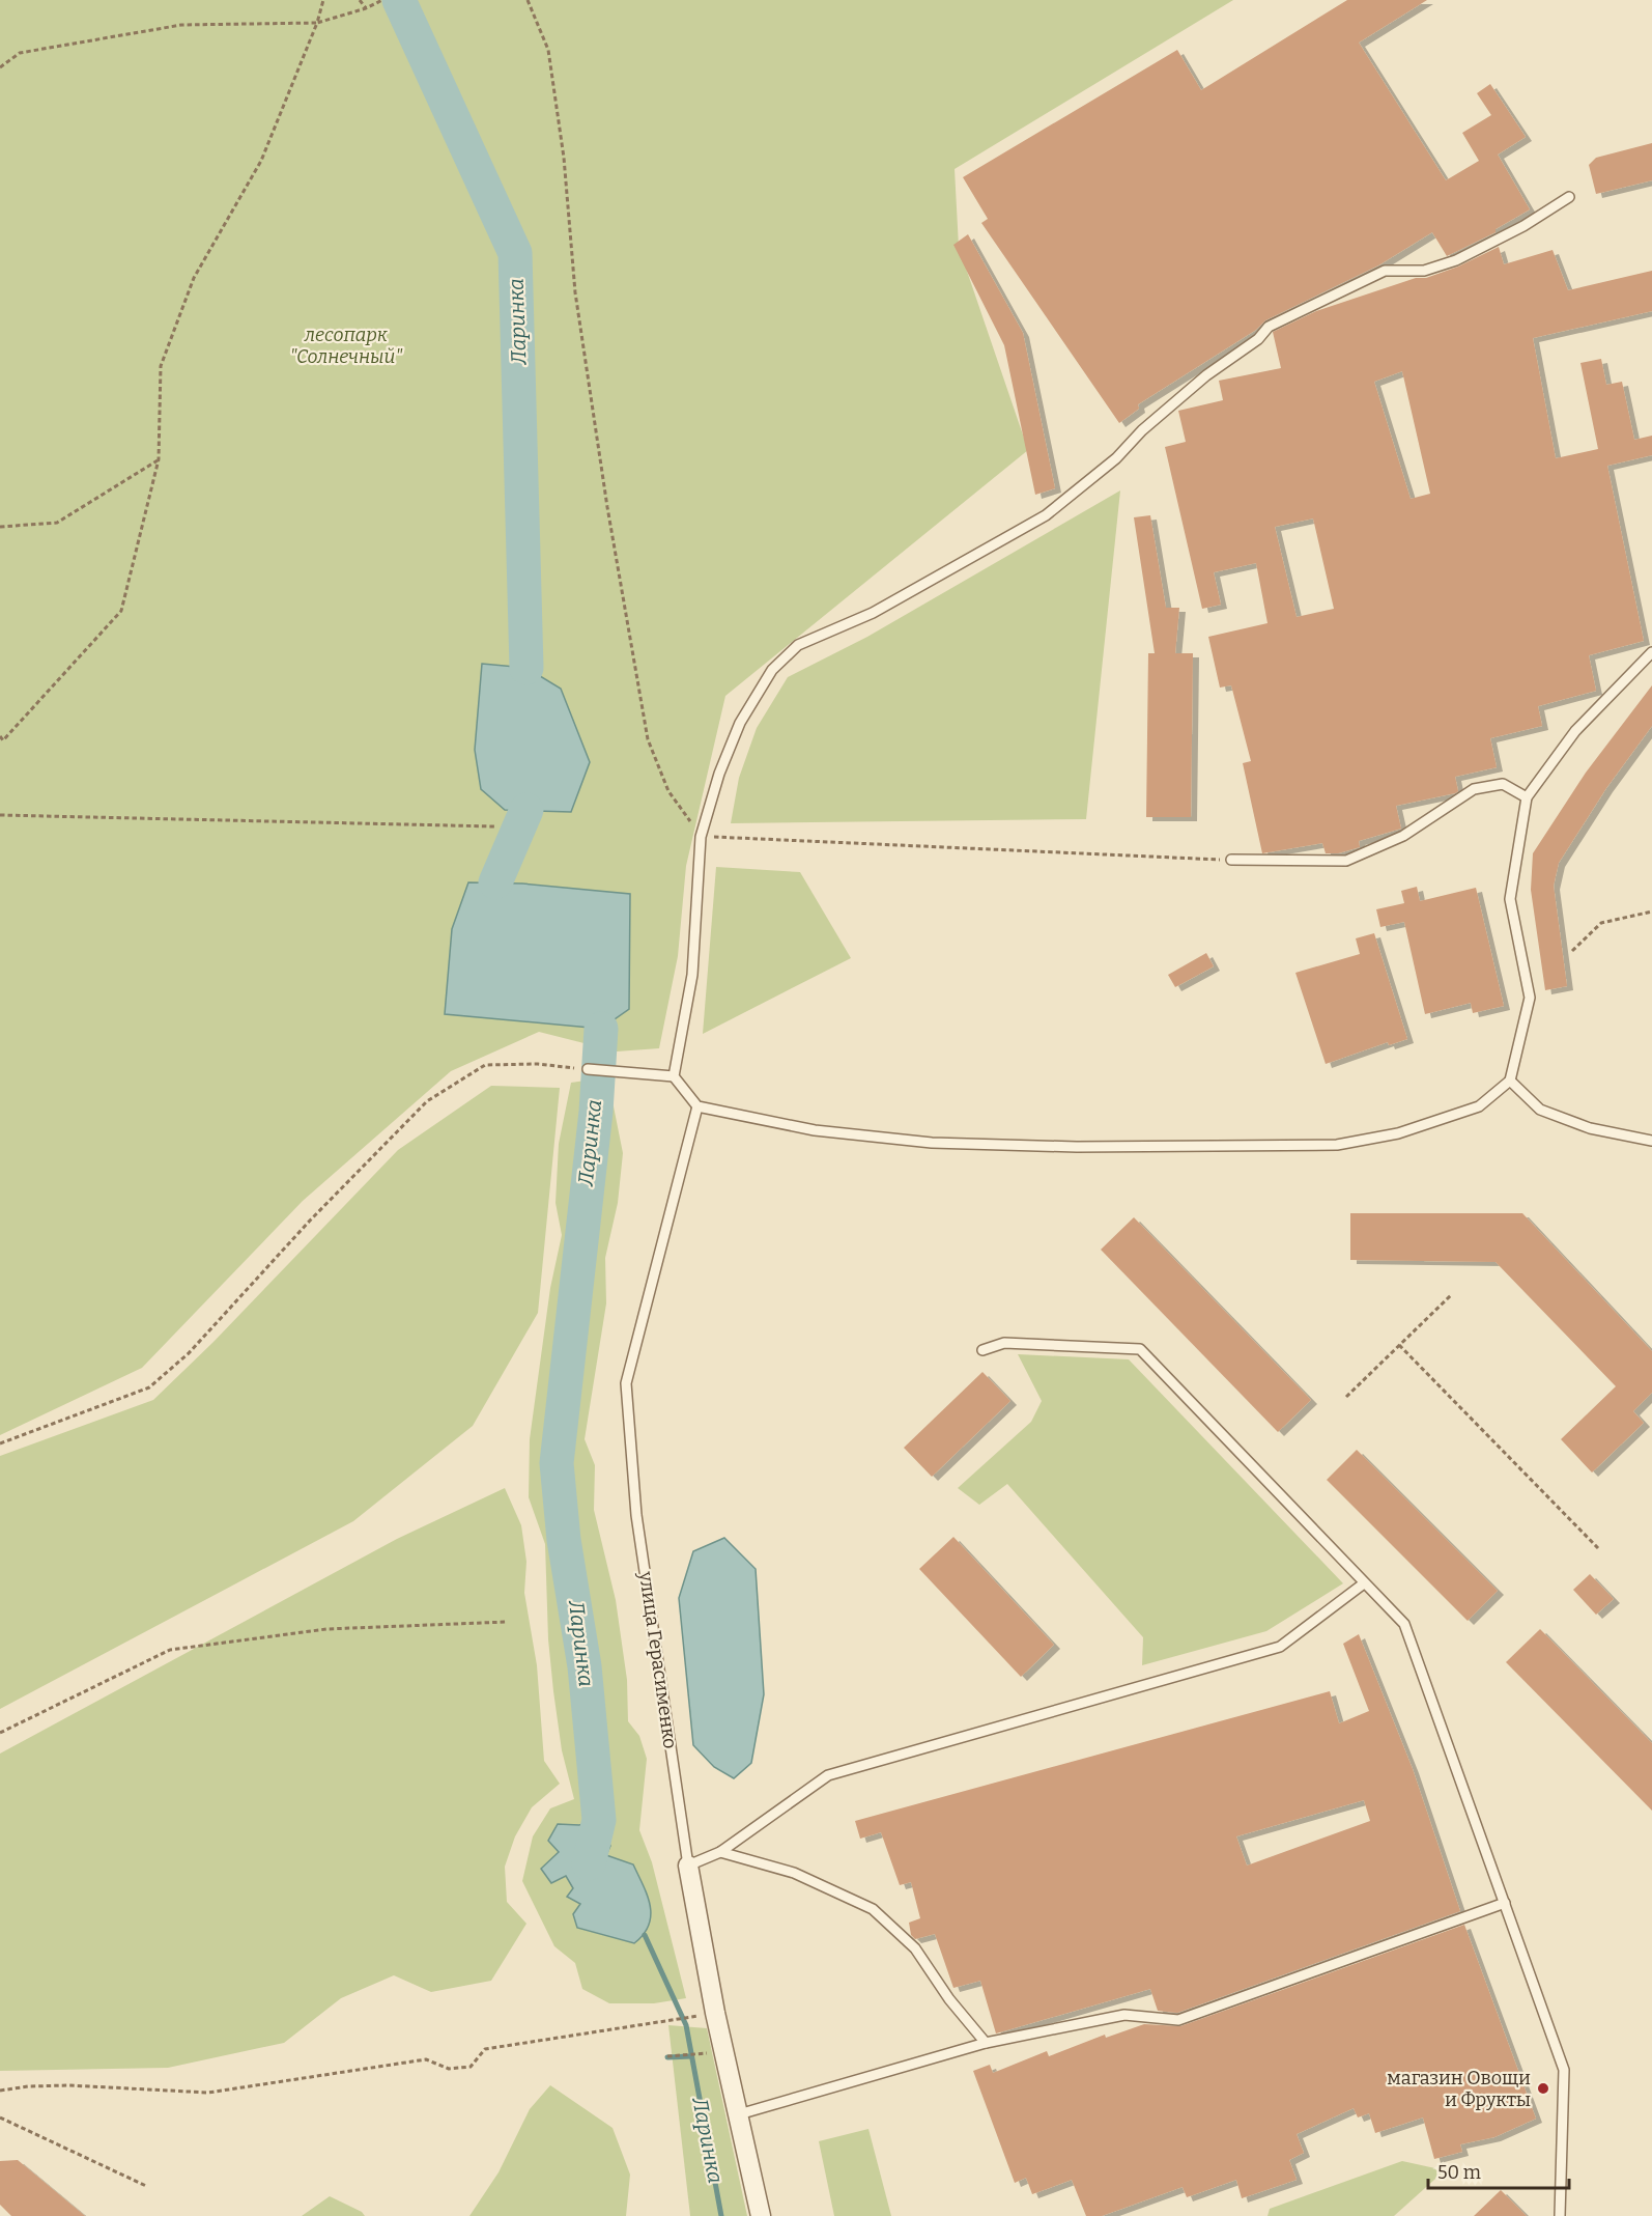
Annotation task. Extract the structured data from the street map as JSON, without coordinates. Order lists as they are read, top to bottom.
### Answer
{
  "streets": {
    "street": ["улица Герасименко"]
  },
  "water": ["Ларинка"],
  "parks": ["лесопарк \"Солнечный\""],
  "places": ["магазин Овощи и Фрукты"],
  "scale_bar": "50 m"
}
